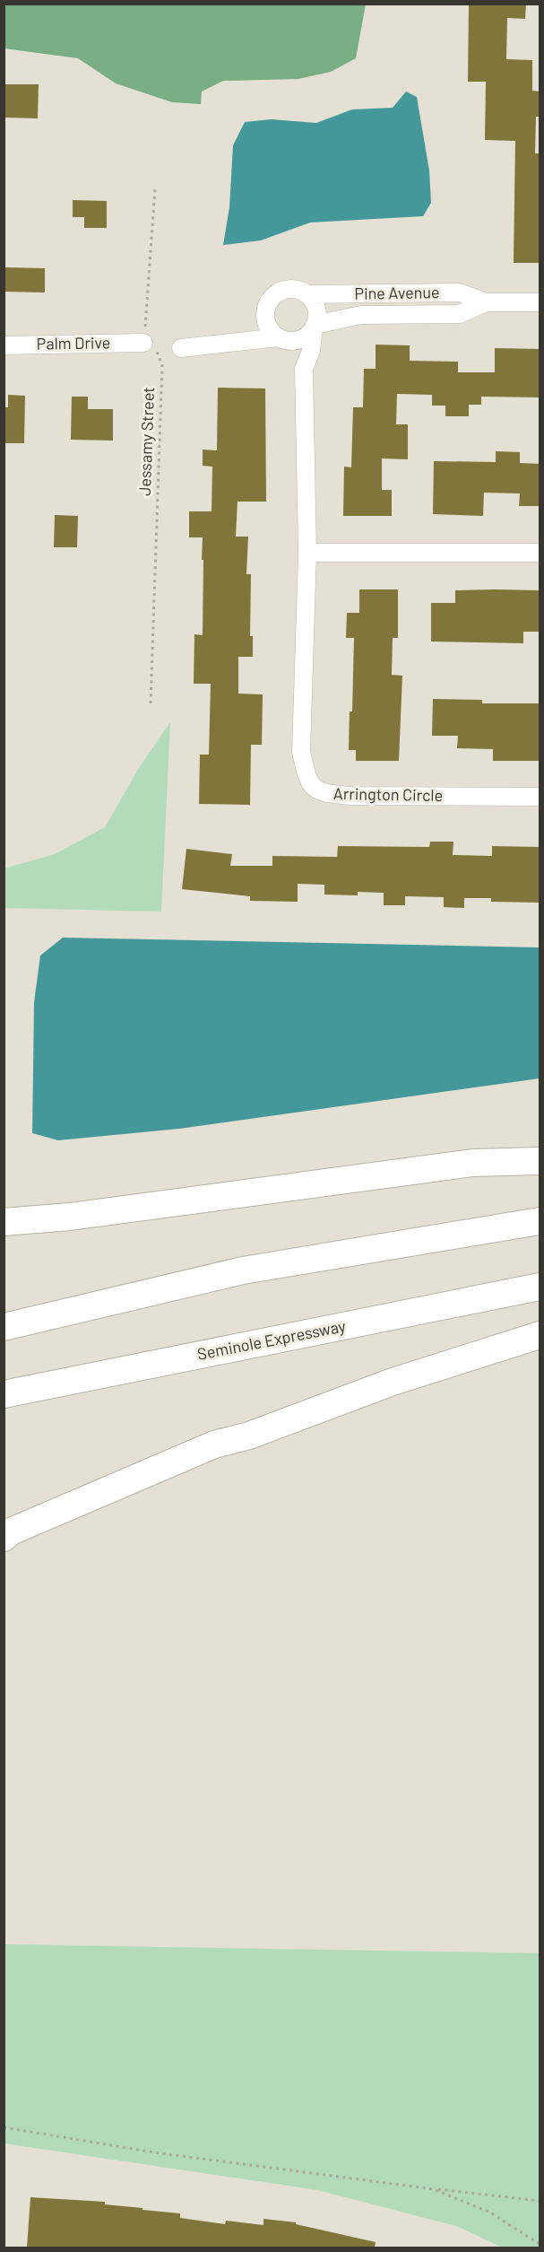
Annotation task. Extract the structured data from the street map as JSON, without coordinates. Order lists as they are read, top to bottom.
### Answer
{
  "streets": {
    "highway": ["Seminole Expressway"],
    "street": ["Pine Avenue", "Palm Drive", "Arrington Circle"],
    "path": ["Jessamy Street"]
  },
  "crossings": [
    ["Pine Avenue", "Arrington Circle"],
    ["Palm Drive", "Jessamy Street"]
  ]
}
